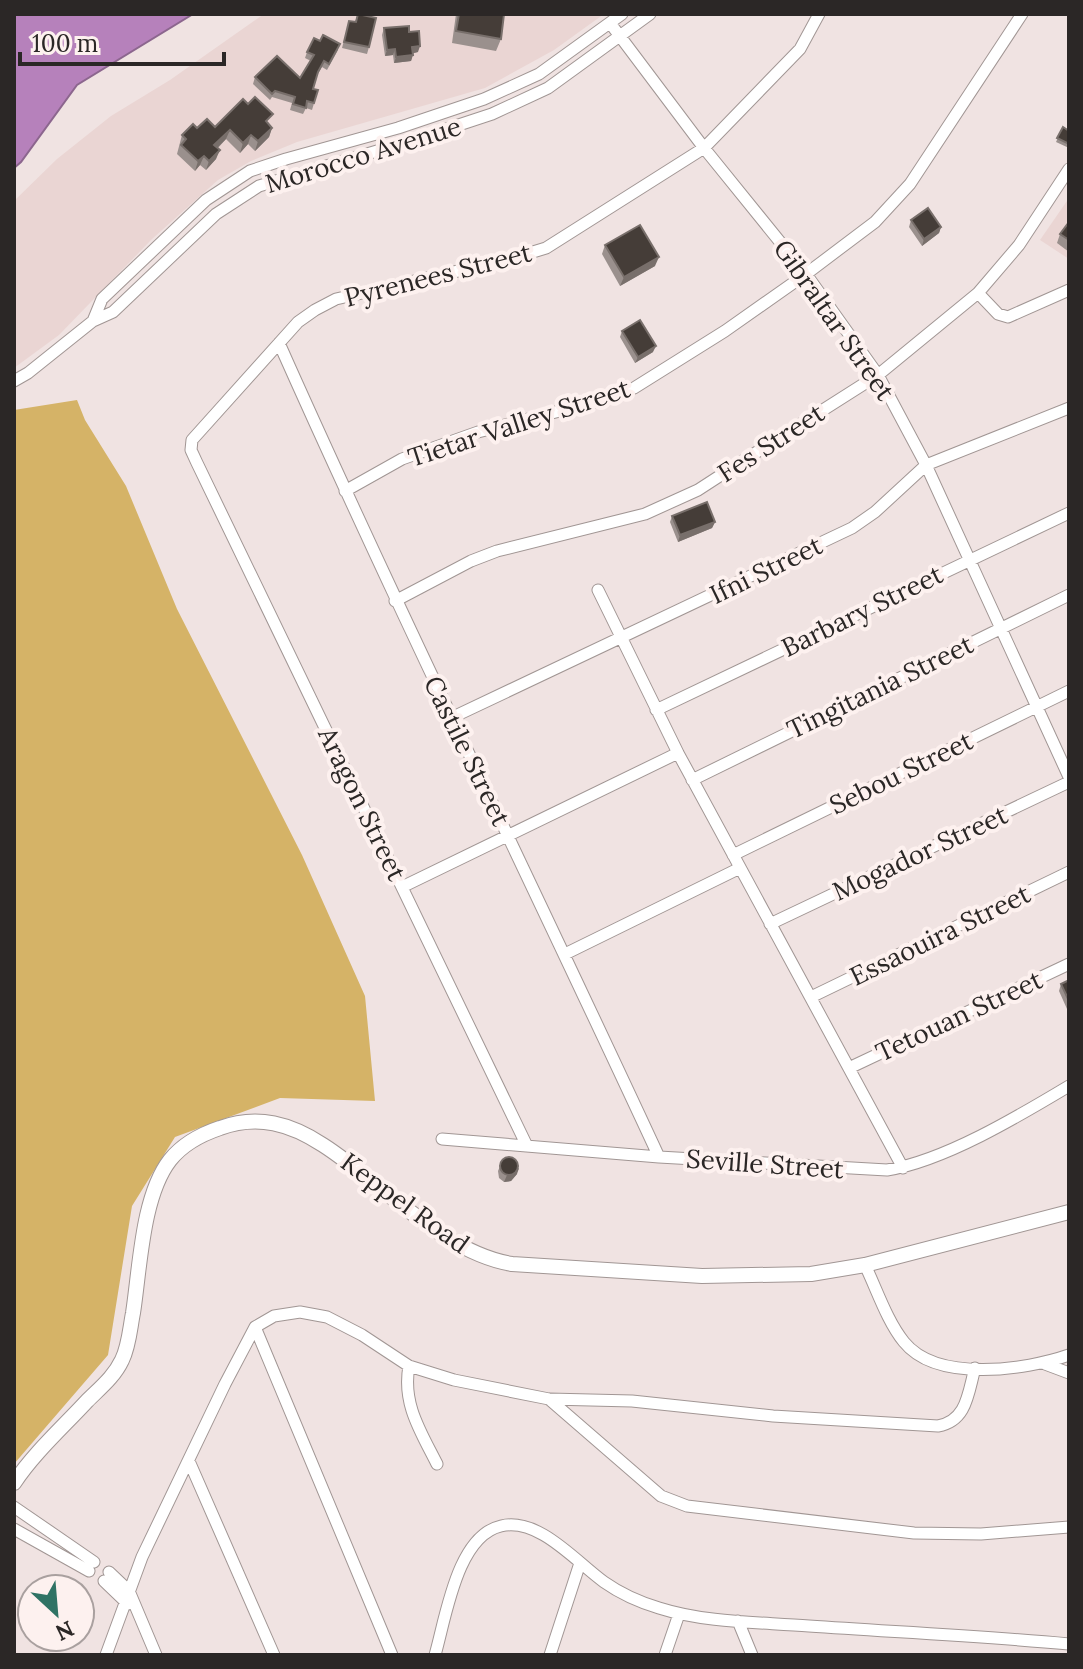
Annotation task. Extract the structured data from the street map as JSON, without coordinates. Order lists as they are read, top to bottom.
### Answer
{
  "streets": {
    "street": [
      "Morocco Avenue",
      "Pyrenees Street",
      "Gibraltar Street",
      "Tietar Valley Street",
      "Fes Street",
      "Ifni Street",
      "Barbary Street",
      "Tingitania Street",
      "Castile Street",
      "Sebou Street",
      "Aragon Street",
      "Mogador Street",
      "Essaouira Street",
      "Tetouan Street",
      "Seville Street",
      "Keppel Road"
    ]
  },
  "crossings": [
    ["Morocco Avenue", "Gibraltar Street"],
    ["Pyrenees Street", "Gibraltar Street"],
    ["Pyrenees Street", "Castile Street"],
    ["Pyrenees Street", "Aragon Street"],
    ["Gibraltar Street", "Tietar Valley Street"],
    ["Gibraltar Street", "Fes Street"],
    ["Gibraltar Street", "Ifni Street"],
    ["Gibraltar Street", "Barbary Street"],
    ["Gibraltar Street", "Tingitania Street"],
    ["Gibraltar Street", "Sebou Street"],
    ["Gibraltar Street", "Mogador Street"],
    ["Tietar Valley Street", "Castile Street"],
    ["Fes Street", "Castile Street"],
    ["Ifni Street", "Castile Street"],
    ["Castile Street", "Seville Street"],
    ["Aragon Street", "Seville Street"]
  ],
  "scale_bar": "100 m",
  "north": "bottom right"
}
